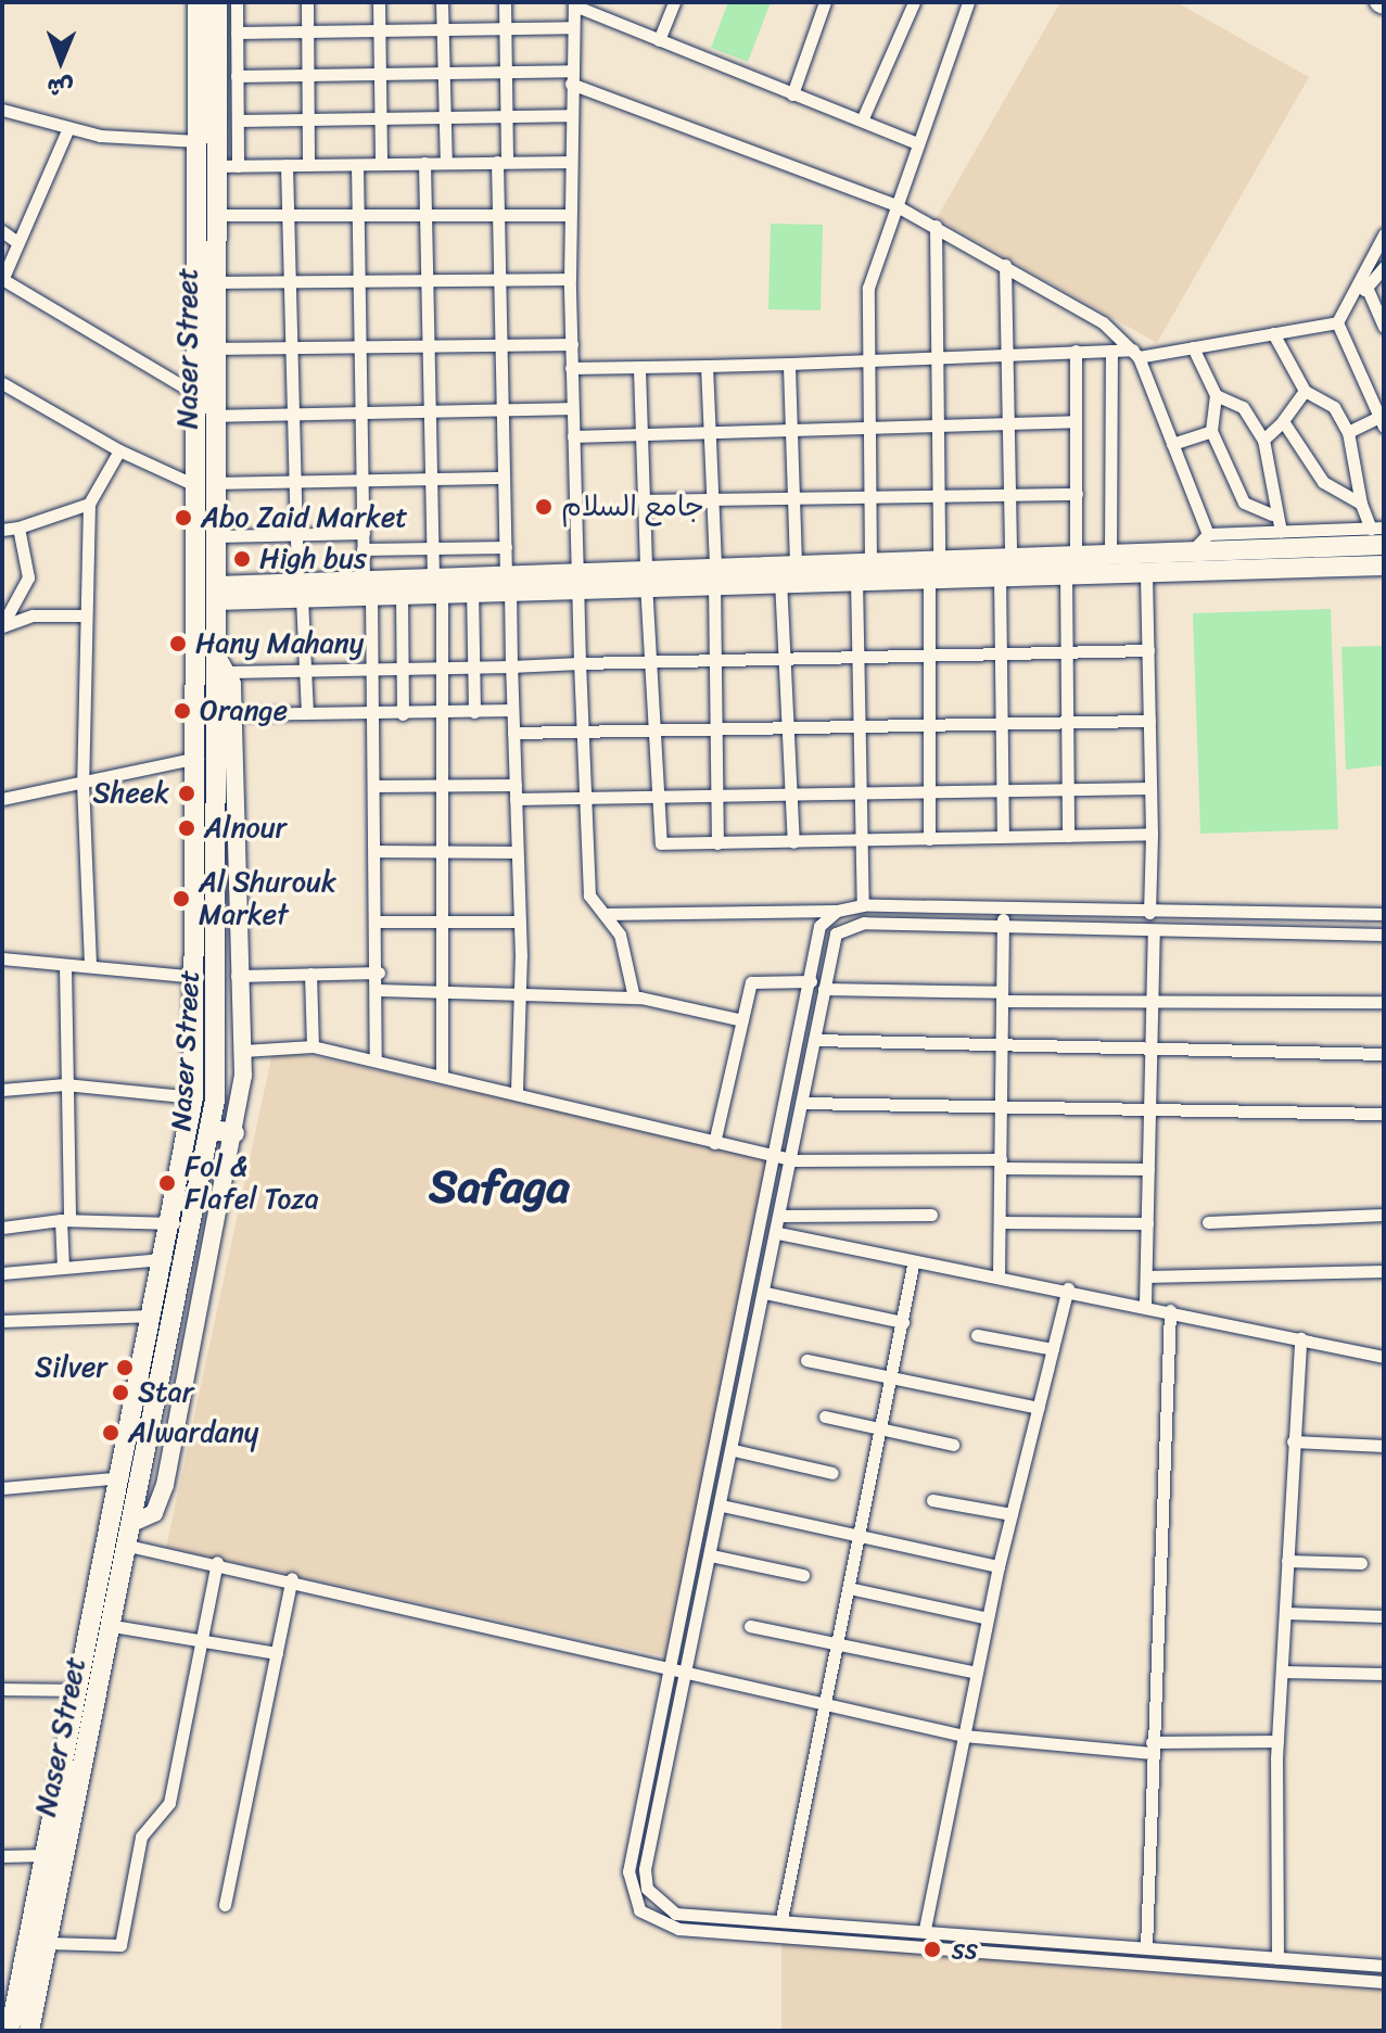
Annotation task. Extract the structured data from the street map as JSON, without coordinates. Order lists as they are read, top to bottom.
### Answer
{
  "streets": {
    "main road": ["Naser Street"]
  },
  "districts": ["Safaga"],
  "places": [
    "جامع السلام",
    "Abo Zaid Market",
    "High bus",
    "Hany Mahany",
    "Orange",
    "Sheek",
    "Alnour",
    "Al Shurouk Market",
    "Fol & Flafel Toza",
    "Silver",
    "Star",
    "Alwardany",
    "ss"
  ],
  "north": "bottom"
}
